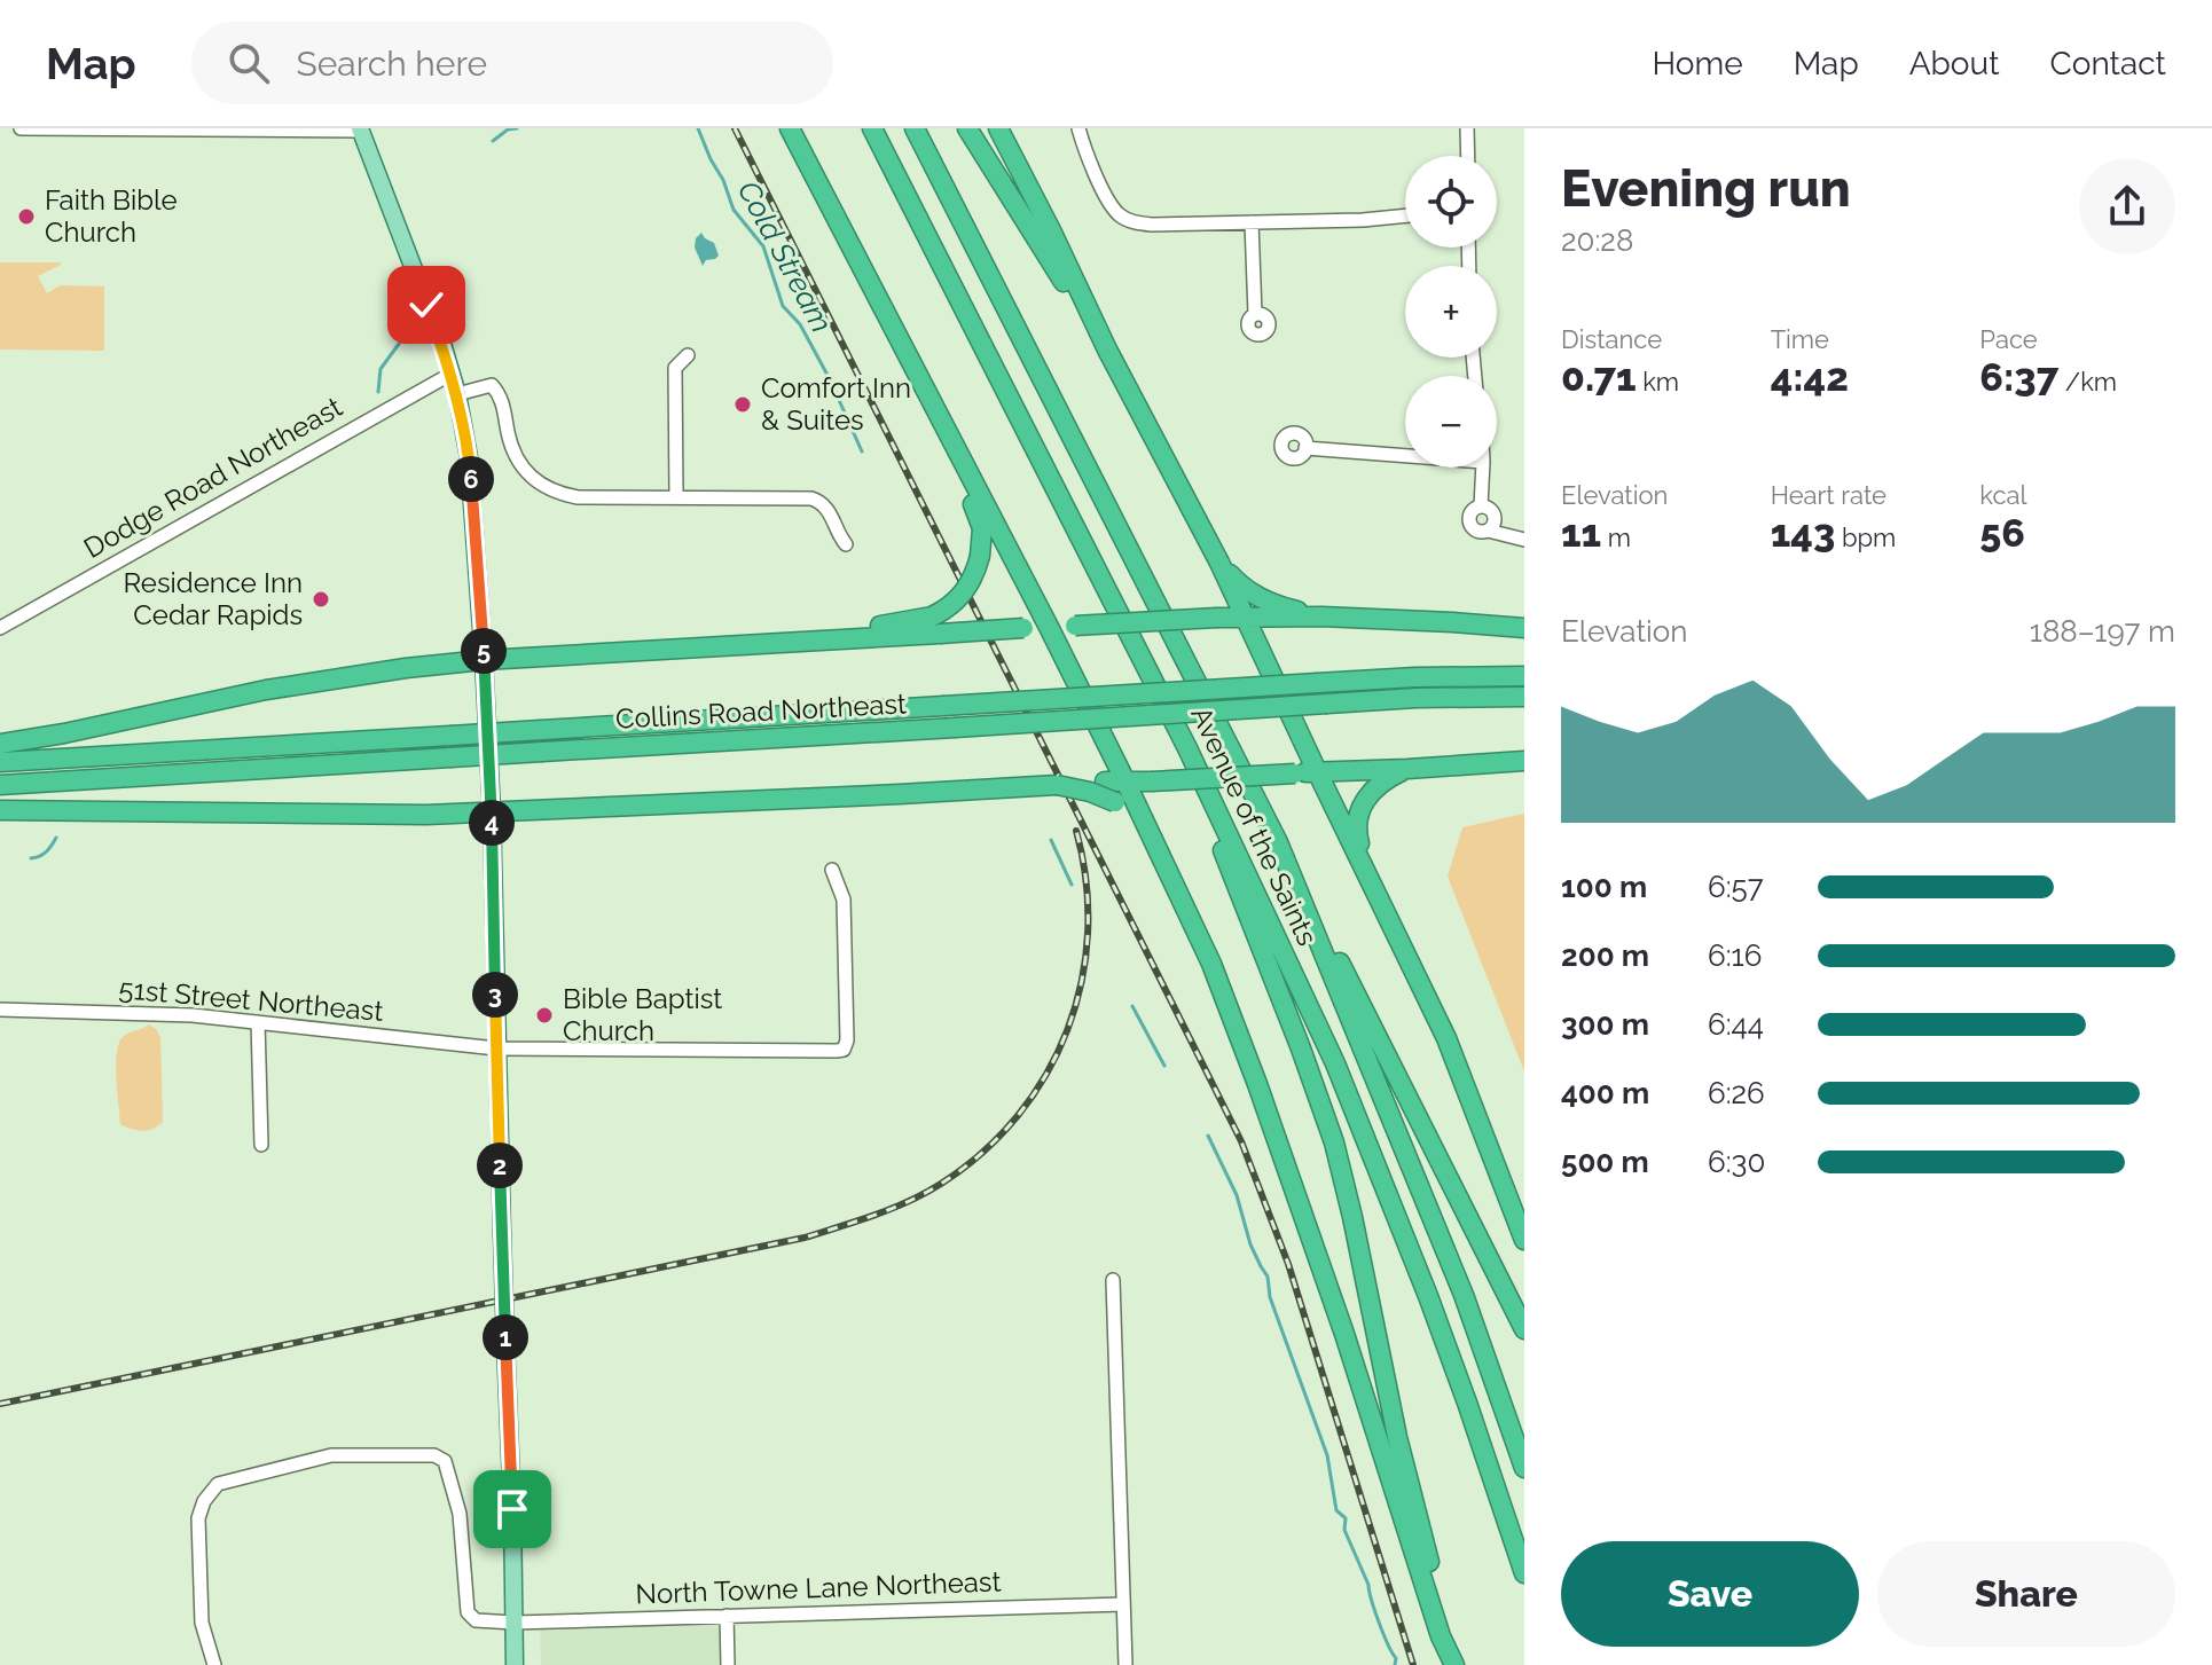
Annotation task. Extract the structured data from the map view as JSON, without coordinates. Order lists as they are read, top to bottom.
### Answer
{
  "streets": {
    "highway": ["Collins Road Northeast", "Avenue of the Saints"],
    "street": ["Dodge Road Northeast", "51st Street Northeast", "North Towne Lane Northeast"]
  },
  "water": ["Cold Stream"],
  "places": [
    "Faith Bible Church",
    "Comfort Inn & Suites",
    "Residence Inn Cedar Rapids",
    "Bible Baptist Church"
  ],
  "page": {
    "header": "Map",
    "search": "Search here",
    "nav": [
      "Home",
      "Map",
      "About",
      "Contact"
    ],
    "heading": ["Evening run", "20:28"],
    "map_buttons": ["+", "−"],
    "stats": [
      ["Distance", "0.71 km"],
      ["Time", "4:42"],
      ["Pace", "6:37 /km"],
      ["Elevation", "11 m"],
      ["Heart rate", "143 bpm"],
      ["kcal", "56"]
    ],
    "pins": [
      "6",
      "5",
      "4",
      "3",
      "2",
      "1"
    ],
    "chart": ["Elevation", "188–197 m"],
    "list": [
      {
        "name": "100 m",
        "note": "6:57"
      },
      {
        "name": "200 m",
        "note": "6:16"
      },
      {
        "name": "300 m",
        "note": "6:44"
      },
      {
        "name": "400 m",
        "note": "6:26"
      },
      {
        "name": "500 m",
        "note": "6:30"
      }
    ],
    "buttons": ["Save", "Share"]
  }
}
